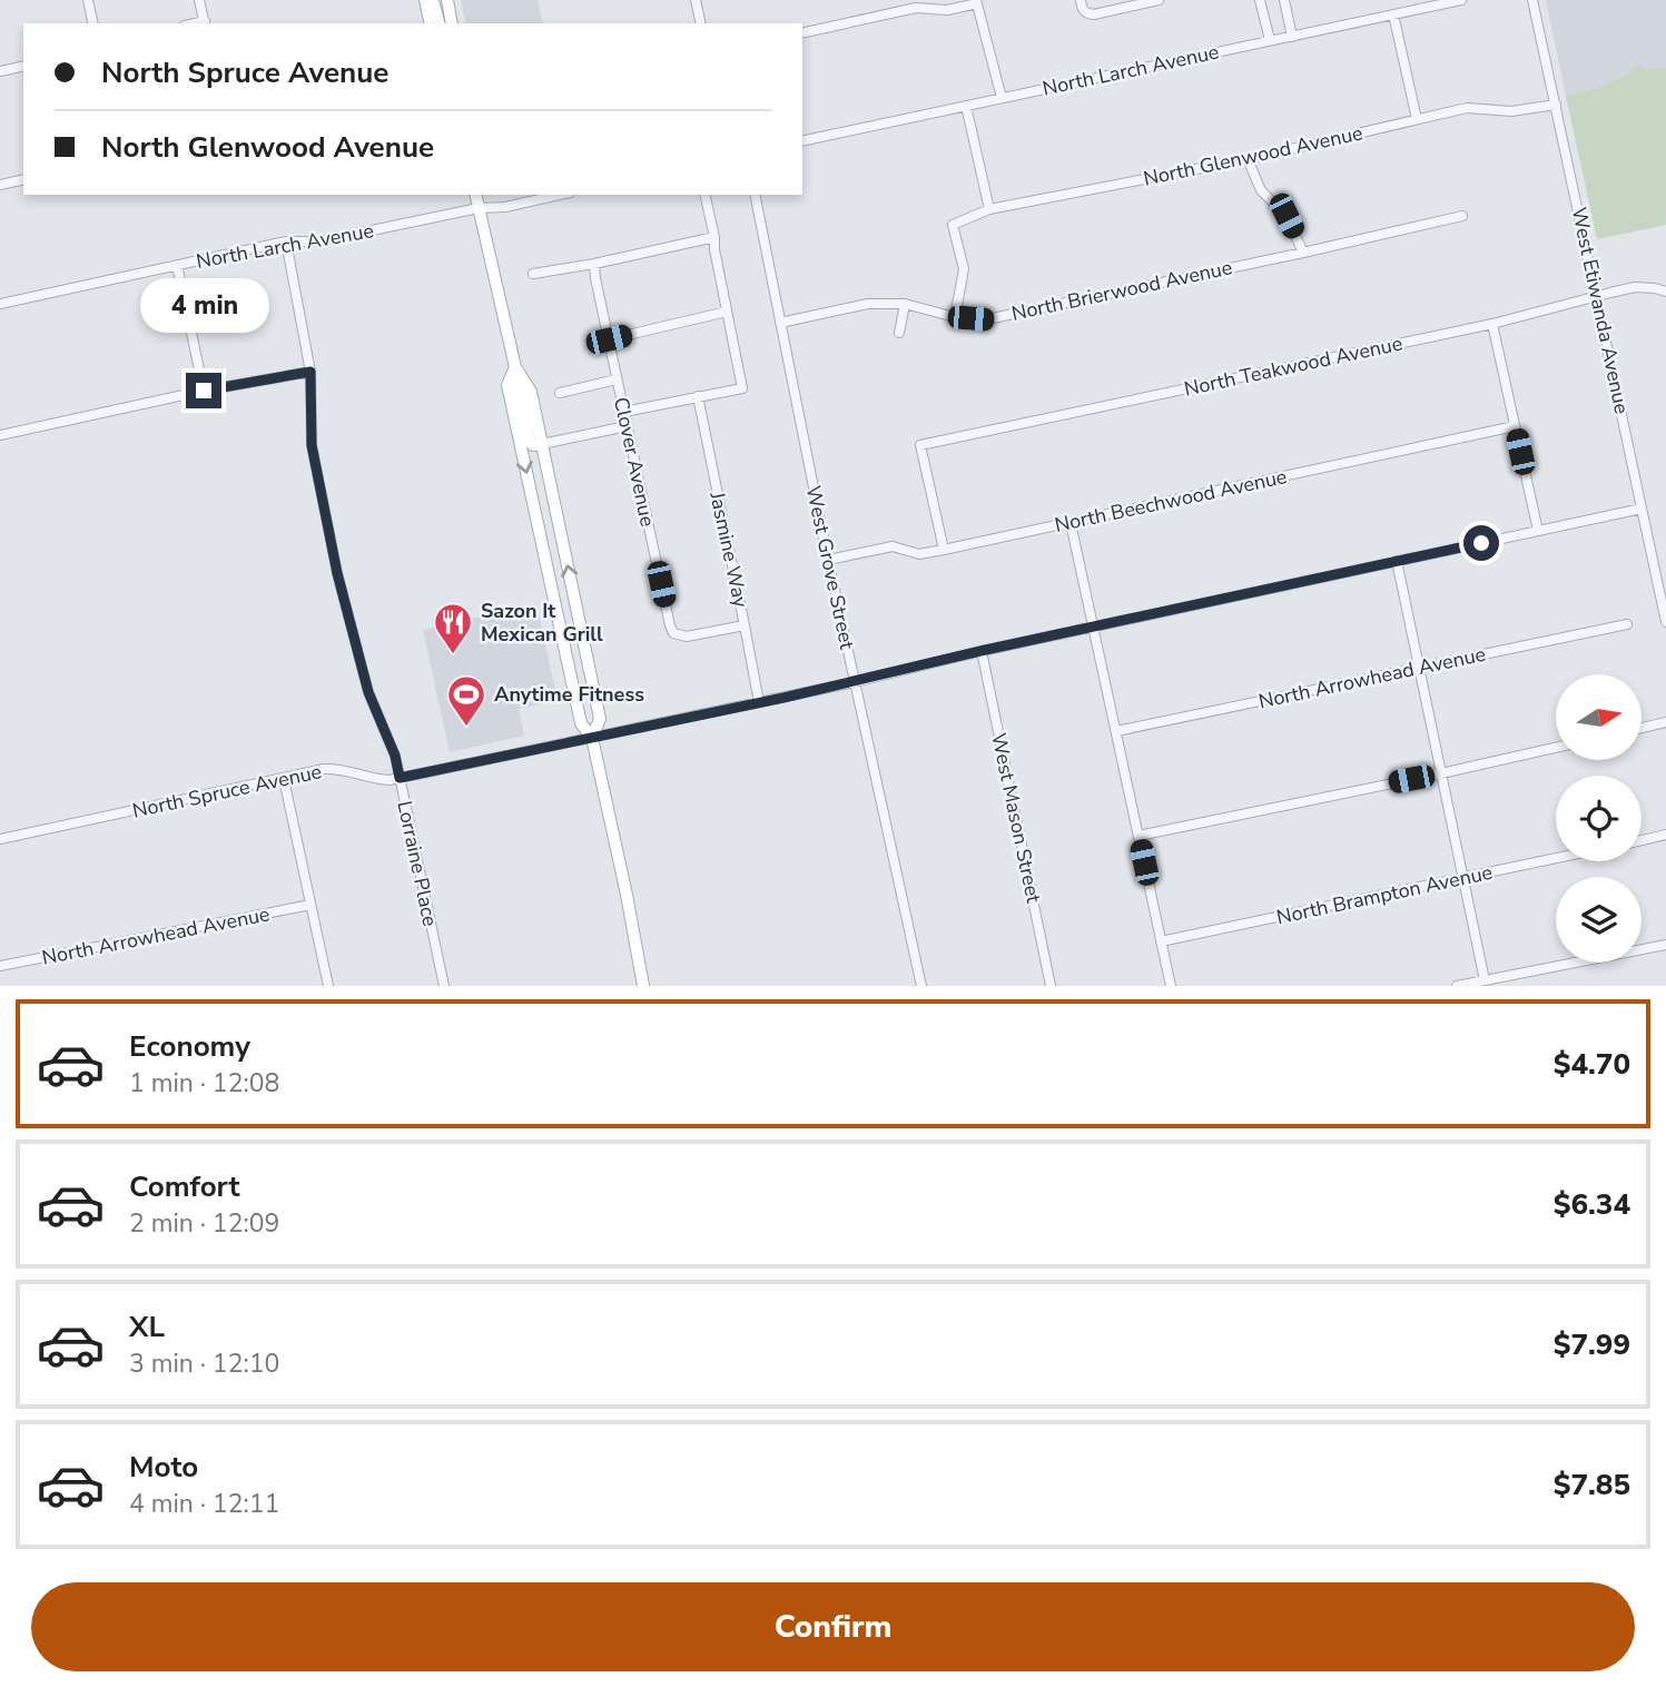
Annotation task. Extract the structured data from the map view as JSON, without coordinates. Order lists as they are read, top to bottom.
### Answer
{
  "streets": {
    "street": [
      "North Larch Avenue",
      "North Glenwood Avenue",
      "North Brierwood Avenue",
      "West Etiwanda Avenue",
      "North Teakwood Avenue",
      "Clover Avenue",
      "North Beechwood Avenue",
      "Jasmine Way",
      "West Grove Street",
      "North Arrowhead Avenue",
      "North Spruce Avenue",
      "West Mason Street",
      "Lorraine Place",
      "North Brampton Avenue"
    ]
  },
  "crossings": [
    ["North Larch Avenue", "Lorraine Place"],
    ["North Glenwood Avenue", "North Brierwood Avenue"],
    ["North Glenwood Avenue", "West Etiwanda Avenue"],
    ["North Brierwood Avenue", "West Grove Street"],
    ["West Etiwanda Avenue", "North Teakwood Avenue"],
    ["West Etiwanda Avenue", "North Spruce Avenue"],
    ["North Teakwood Avenue", "North Beechwood Avenue"],
    ["Clover Avenue", "Jasmine Way"],
    ["North Beechwood Avenue", "West Grove Street"],
    ["Jasmine Way", "North Spruce Avenue"],
    ["West Grove Street", "North Spruce Avenue"],
    ["North Spruce Avenue", "West Mason Street"],
    ["North Spruce Avenue", "Lorraine Place"]
  ],
  "places": {
    "restaurant": ["Sazon It Mexican Grill"],
    "sports": ["Anytime Fitness"]
  },
  "north": "right",
  "page": {
    "banner": ["North Spruce Avenue", "North Glenwood Avenue"],
    "bubble": "4 min",
    "list": [
      {
        "name": "Economy",
        "note": "1 min · 12:08",
        "value": "$4.70"
      },
      {
        "name": "Comfort",
        "note": "2 min · 12:09",
        "value": "$6.34"
      },
      {
        "name": "XL",
        "note": "3 min · 12:10",
        "value": "$7.99"
      },
      {
        "name": "Moto",
        "note": "4 min · 12:11",
        "value": "$7.85"
      }
    ],
    "buttons": "Confirm"
  }
}
